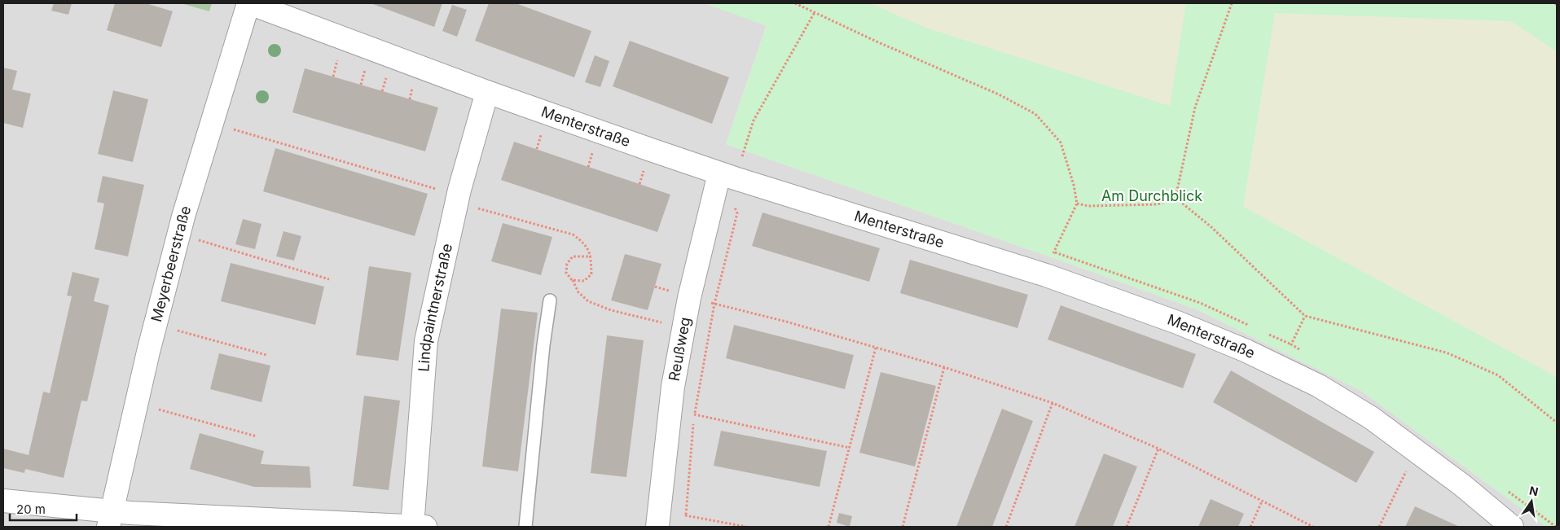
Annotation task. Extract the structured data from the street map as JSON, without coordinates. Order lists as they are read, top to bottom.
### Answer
{
  "streets": {
    "street": [
      "Menterstraße",
      "Meyerbeerstraße",
      "Lindpaintnerstraße",
      "Reußweg"
    ]
  },
  "crossings": [
    ["Menterstraße", "Meyerbeerstraße"],
    ["Menterstraße", "Lindpaintnerstraße"],
    ["Menterstraße", "Reußweg"]
  ],
  "parks": ["Am Durchblick"],
  "scale_bar": "20 m",
  "north": "top"
}
